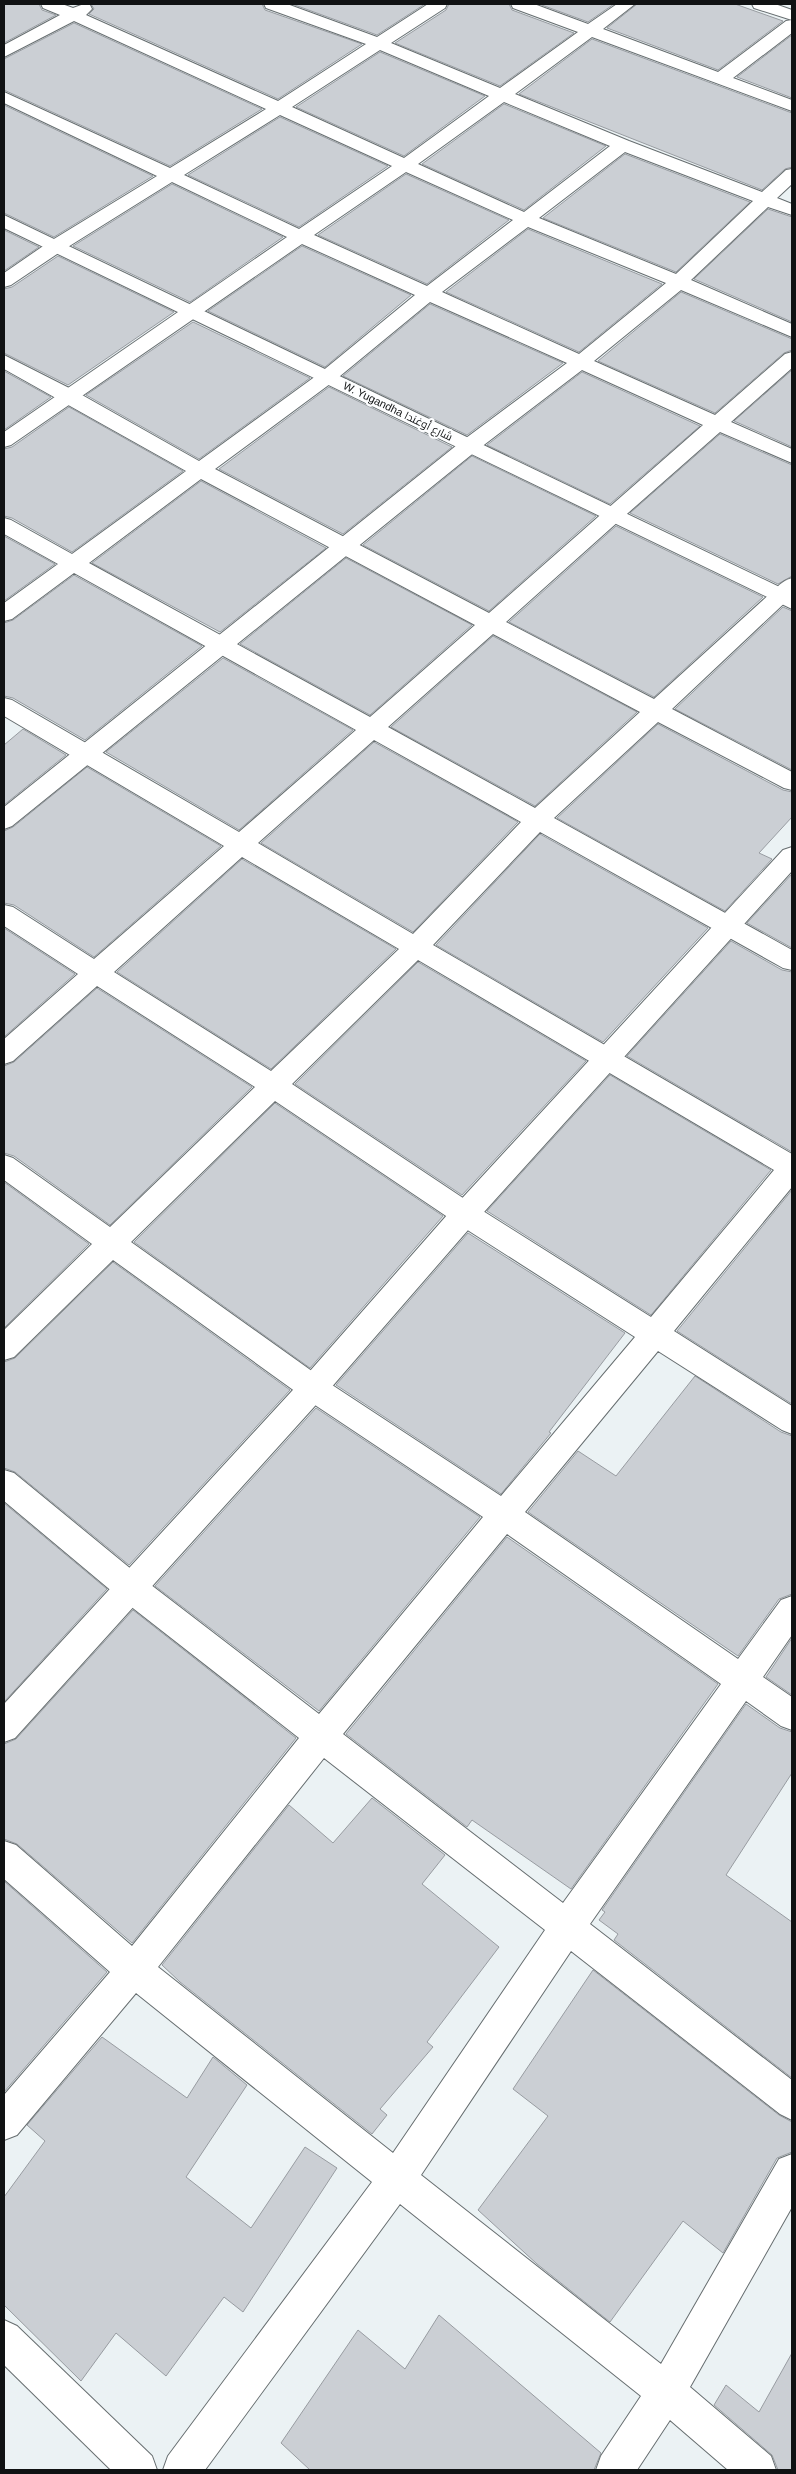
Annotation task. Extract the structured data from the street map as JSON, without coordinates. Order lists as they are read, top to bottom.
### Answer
{
  "streets": {
    "street": ["W. Yugandha شارع أوغندا"]
  }
}
